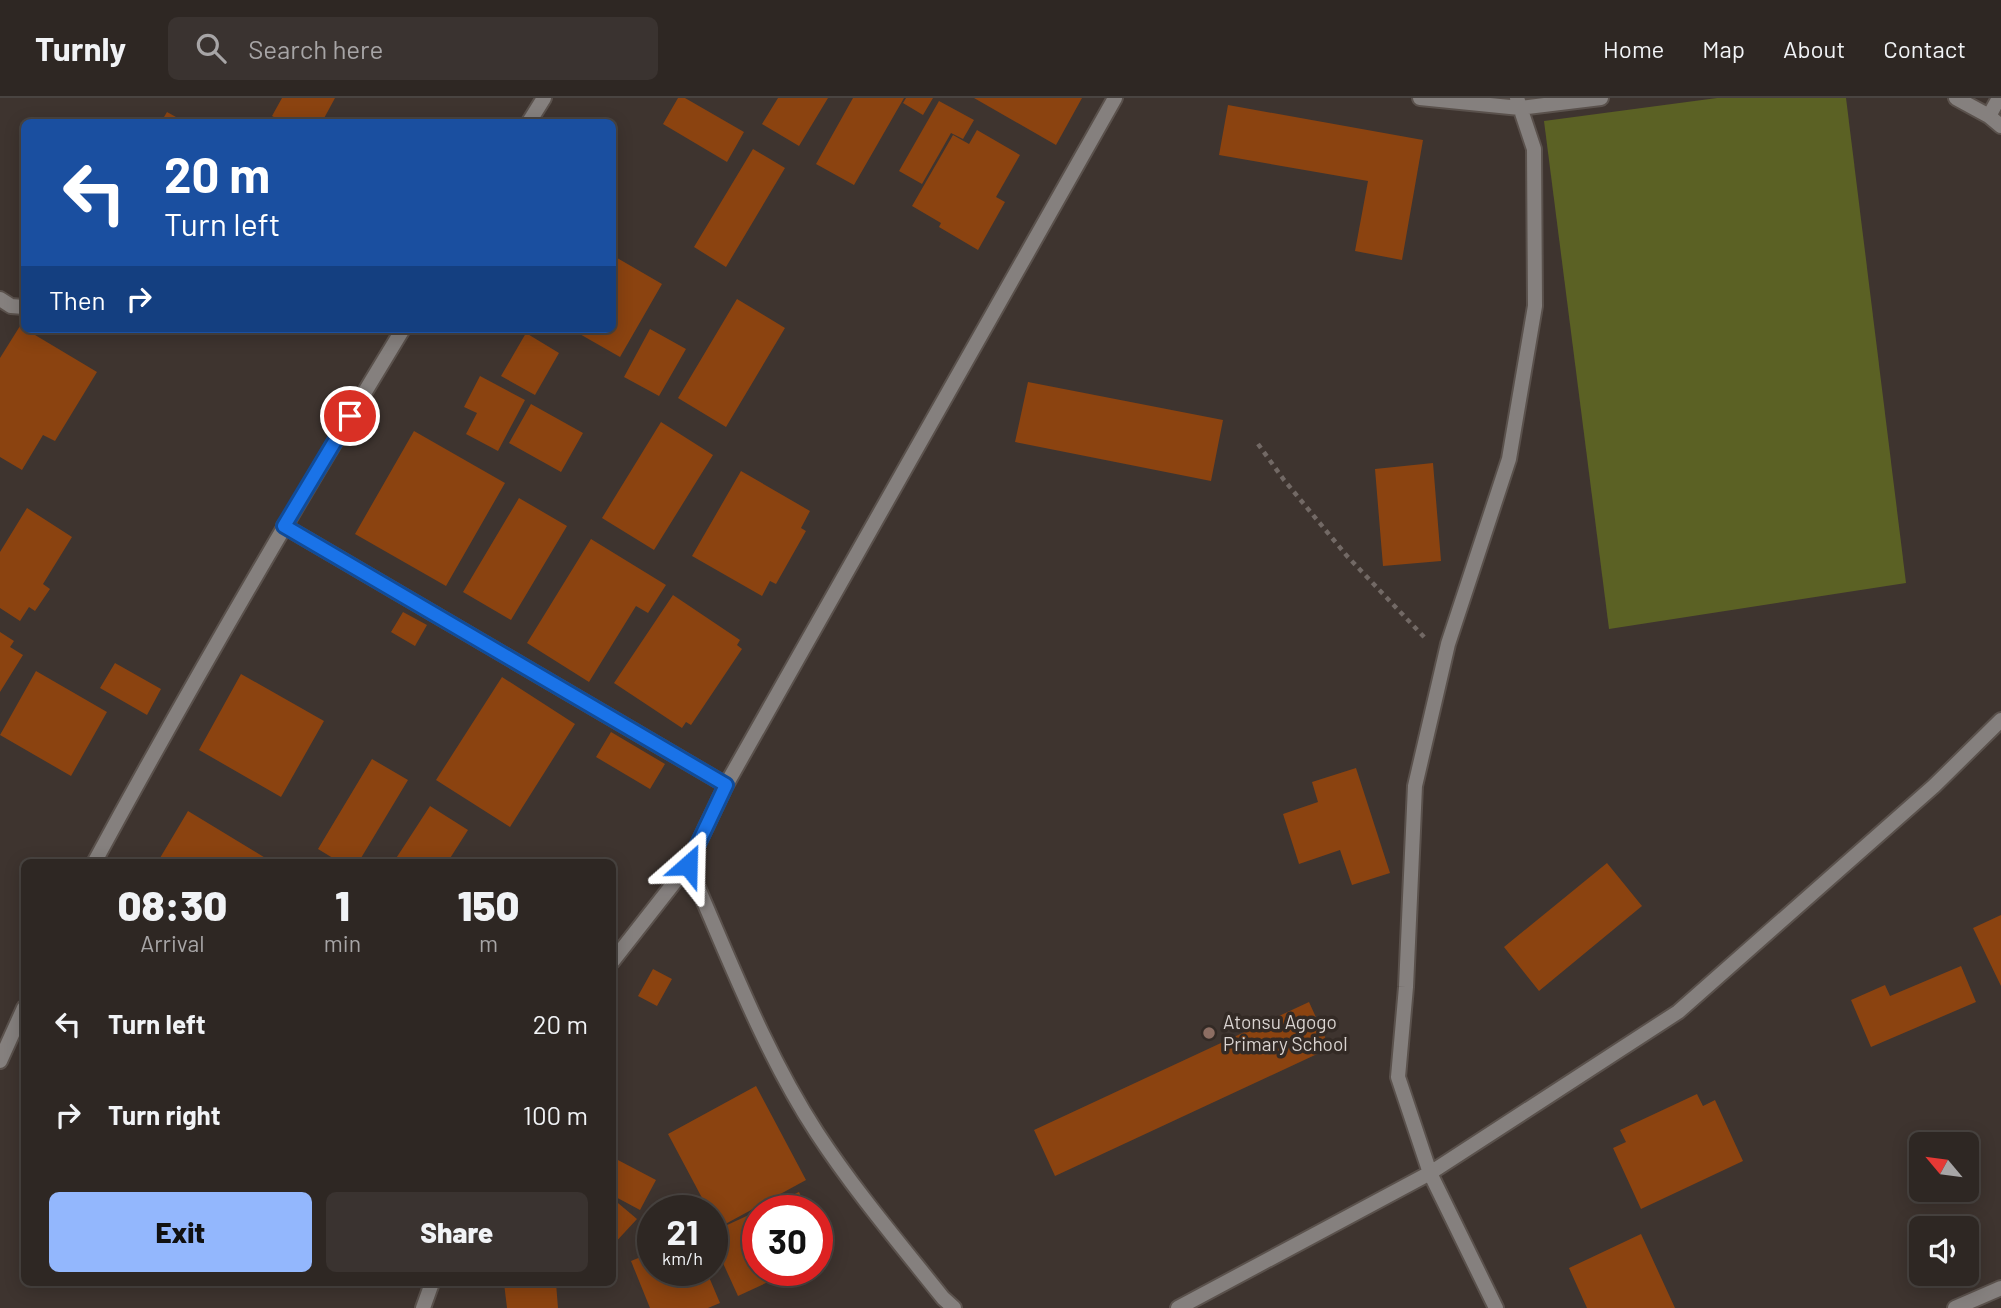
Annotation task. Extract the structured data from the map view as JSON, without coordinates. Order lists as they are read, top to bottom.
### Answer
{
  "places": ["Atonsu Agogo Primary School"],
  "north": "top left",
  "page": {
    "header": "Turnly",
    "search": "Search here",
    "nav": [
      "Home",
      "Map",
      "About",
      "Contact"
    ],
    "turn": ["20 m", "Turn left"],
    "then": "Then",
    "eta": [
      "08:30",
      "Arrival",
      "1",
      "min",
      "150",
      "m"
    ],
    "list": [
      {
        "name": "Turn left",
        "value": "20 m"
      },
      {
        "name": "Turn right",
        "value": "100 m"
      }
    ],
    "buttons": ["Exit", "Share"],
    "speed": "21 km/h",
    "limit": "30"
  }
}
